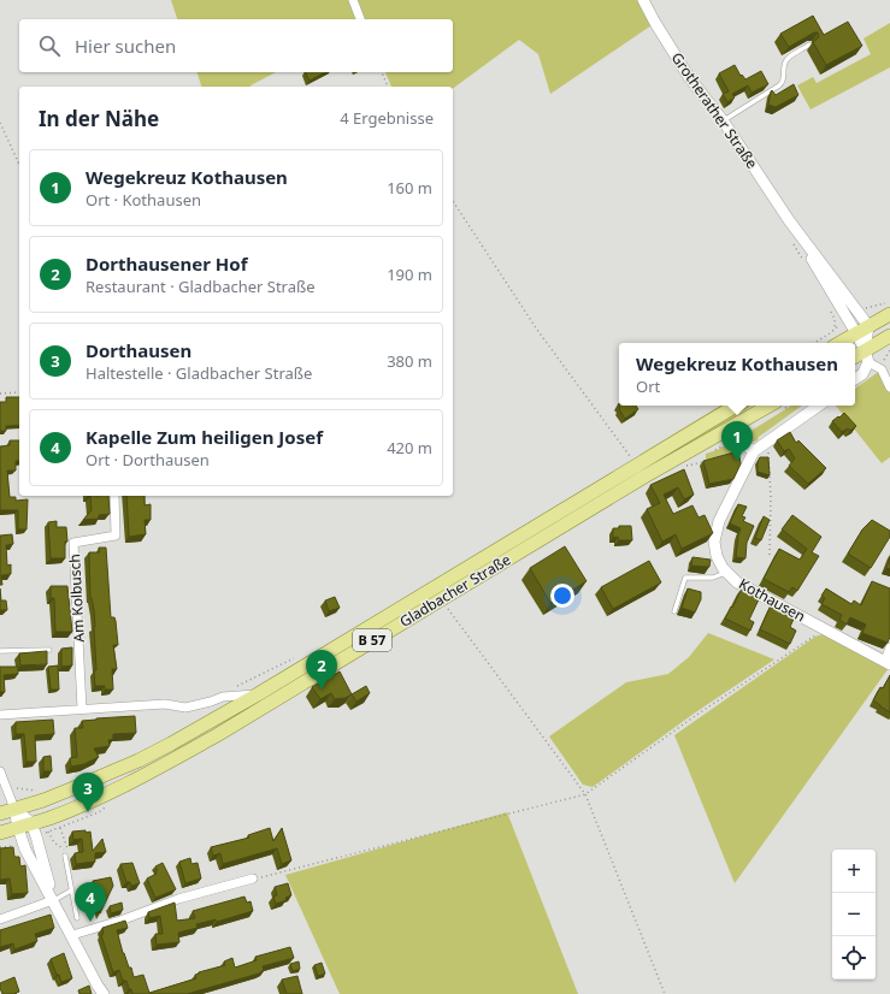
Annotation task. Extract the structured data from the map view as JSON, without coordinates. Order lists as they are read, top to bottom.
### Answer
{
  "streets": {
    "main road": ["Gladbacher Straße", "B 57"],
    "street": ["Grotherather Straße", "Am Kolbusch", "Kothausen"]
  },
  "page": {
    "search": "Hier suchen",
    "heading": ["In der Nähe", "4 Ergebnisse"],
    "list": [
      {
        "mark": "1",
        "name": "Wegekreuz Kothausen",
        "note": "Ort · Kothausen",
        "value": "160 m"
      },
      {
        "mark": "2",
        "name": "Dorthausener Hof",
        "note": "Restaurant · Gladbacher Straße",
        "value": "190 m"
      },
      {
        "mark": "3",
        "name": "Dorthausen",
        "note": "Haltestelle · Gladbacher Straße",
        "value": "380 m"
      },
      {
        "mark": "4",
        "name": "Kapelle Zum heiligen Josef",
        "note": "Ort · Dorthausen",
        "value": "420 m"
      }
    ],
    "popup": ["Wegekreuz Kothausen", "Ort"],
    "pins": [
      "1",
      "2",
      "3",
      "4"
    ],
    "map_buttons": ["+", "−"]
  }
}
